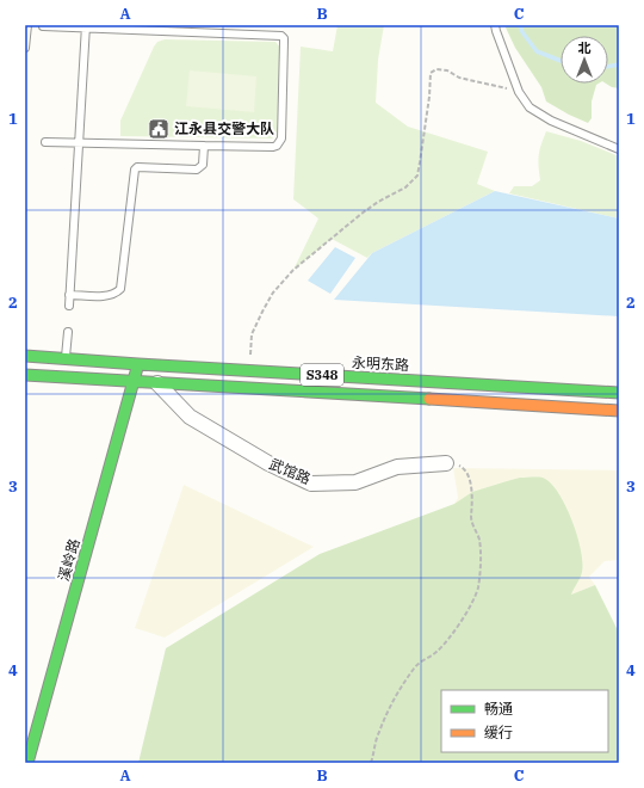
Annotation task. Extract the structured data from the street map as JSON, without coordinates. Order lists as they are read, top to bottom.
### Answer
{
  "streets": {
    "main road": ["永明东路", "S348", "溪岭路"],
    "street": ["武馆路"]
  },
  "crossings": [
    ["永明东路", "溪岭路"],
    ["S348", "武馆路"],
    ["S348", "溪岭路"]
  ],
  "places": {
    "public building": ["江永县交警大队"]
  },
  "legend": ["畅通", "缓行"],
  "north": "top",
  "grid": {
    "columns": ["A", "B", "C"],
    "rows": [
      "1",
      "2",
      "3",
      "4"
    ]
  }
}
